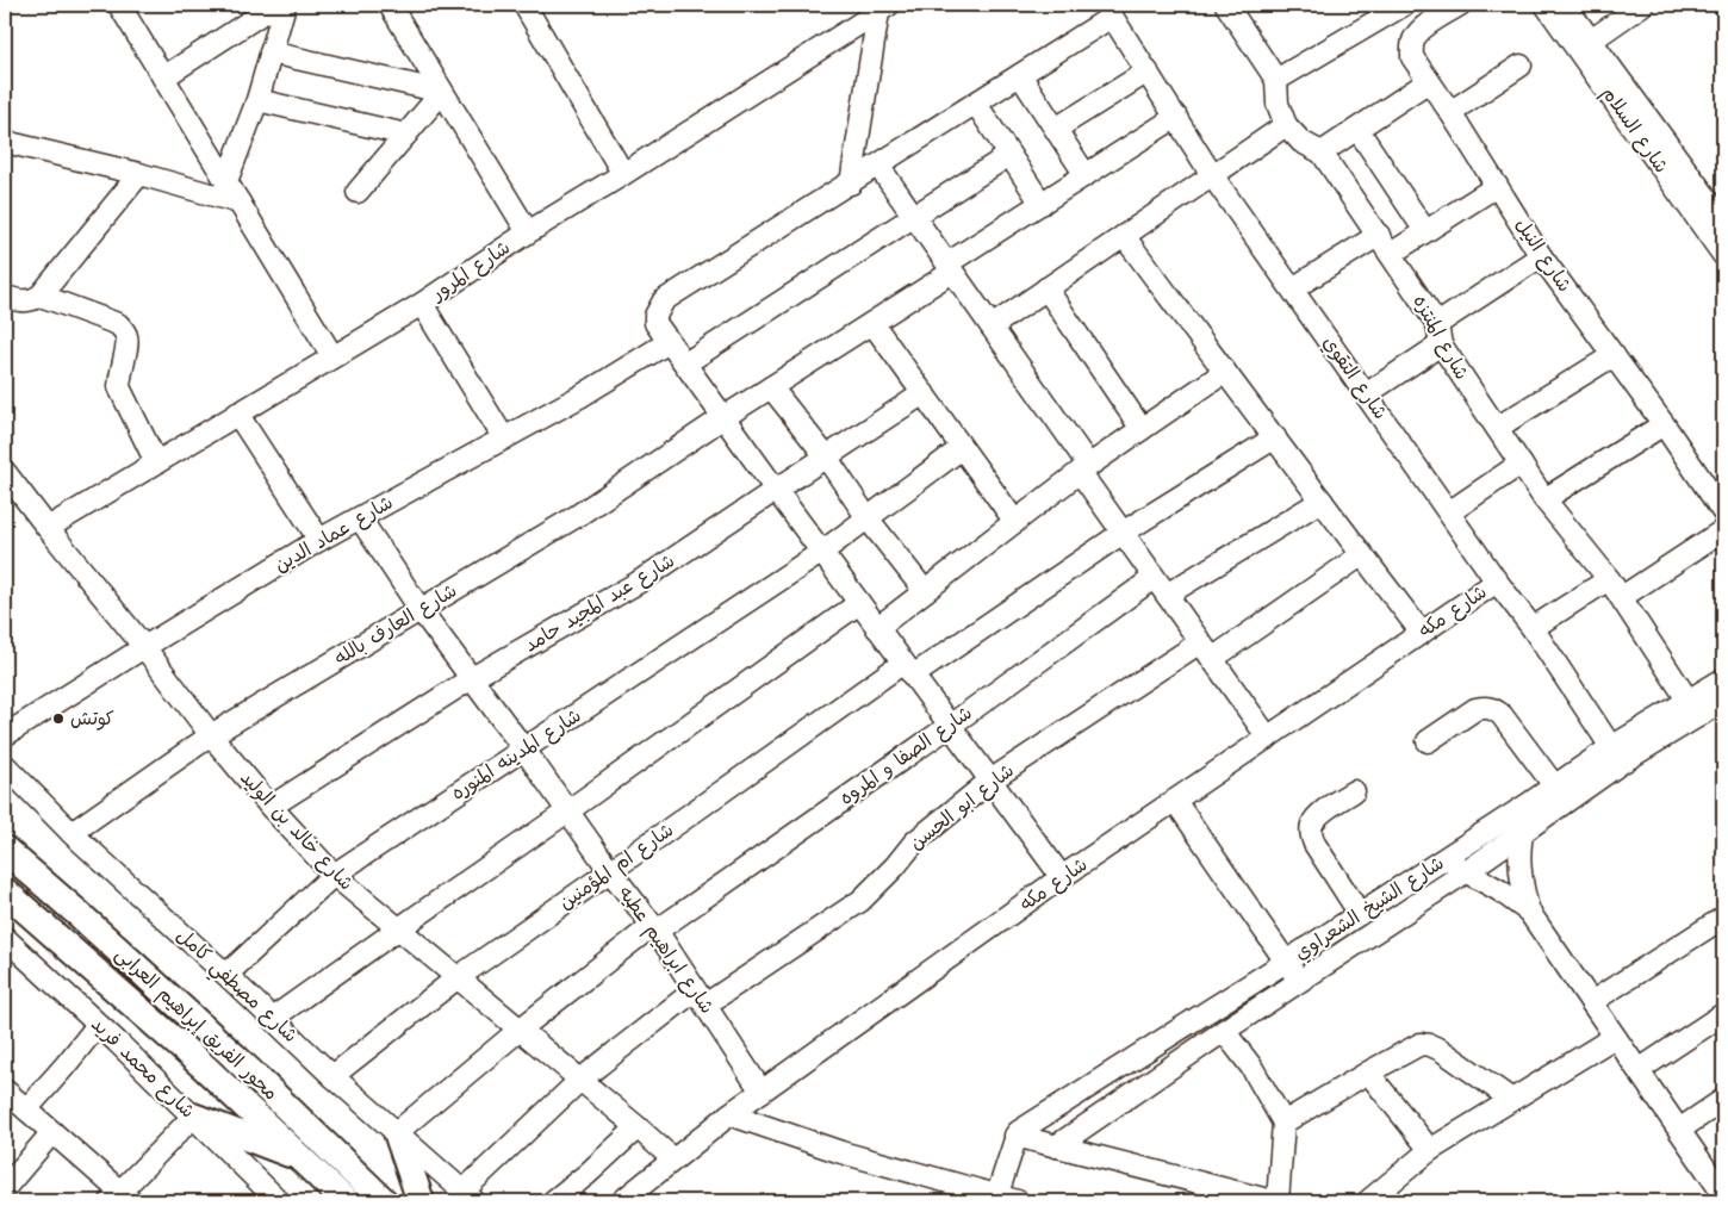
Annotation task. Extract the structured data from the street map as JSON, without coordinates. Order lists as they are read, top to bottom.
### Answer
{
  "streets": {
    "main road": ["محور الفريق إبراهيم العرابى"],
    "street": [
      "شارع السلام",
      "شارع النيل",
      "شارع المرور",
      "شارع المنتزه",
      "شارع التقوي",
      "شارع عماد الدين",
      "شارع عبد المجيد حامد",
      "شارع مكه",
      "شارع العارف بالله",
      "شارع المدينه المنوره",
      "شارع الصفا و المروه",
      "شارع ابو الحسن",
      "شارع خالد بن الوليد",
      "شارع ام المؤمنين",
      "شارع الشيخ الشعراوي",
      "شارع ابراهيم عطيه",
      "شارع مصطفي كامل",
      "شارع محمد فريد"
    ]
  },
  "crossings": [
    ["شارع المرور", "شارع خالد بن الوليد"],
    ["شارع المنتزه", "شارع الشيخ الشعراوي"],
    ["شارع التقوي", "شارع مكه"],
    ["شارع التقوي", "شارع العارف بالله"],
    ["شارع التقوي", "شارع الشيخ الشعراوي"],
    ["شارع عماد الدين", "شارع خالد بن الوليد"],
    ["شارع عماد الدين", "شارع ابراهيم عطيه"],
    ["شارع عبد المجيد حامد", "شارع خالد بن الوليد"],
    ["شارع عبد المجيد حامد", "شارع ابراهيم عطيه"],
    ["شارع مكه", "شارع خالد بن الوليد"],
    ["شارع مكه", "شارع ابراهيم عطيه"],
    ["شارع العارف بالله", "شارع خالد بن الوليد"],
    ["شارع العارف بالله", "شارع ابراهيم عطيه"],
    ["شارع العارف بالله", "شارع مصطفي كامل"],
    ["شارع المدينه المنوره", "شارع خالد بن الوليد"],
    ["شارع المدينه المنوره", "شارع ابراهيم عطيه"],
    ["شارع المدينه المنوره", "شارع مصطفي كامل"],
    ["شارع الصفا و المروه", "شارع خالد بن الوليد"],
    ["شارع الصفا و المروه", "شارع ابراهيم عطيه"],
    ["شارع الصفا و المروه", "شارع مصطفي كامل"],
    ["شارع ابو الحسن", "شارع خالد بن الوليد"],
    ["شارع ابو الحسن", "شارع ابراهيم عطيه"],
    ["شارع ابو الحسن", "شارع مصطفي كامل"],
    ["شارع خالد بن الوليد", "شارع ام المؤمنين"],
    ["شارع ام المؤمنين", "شارع ابراهيم عطيه"],
    ["شارع ام المؤمنين", "شارع مصطفي كامل"]
  ],
  "places": ["كوتش"]
}
